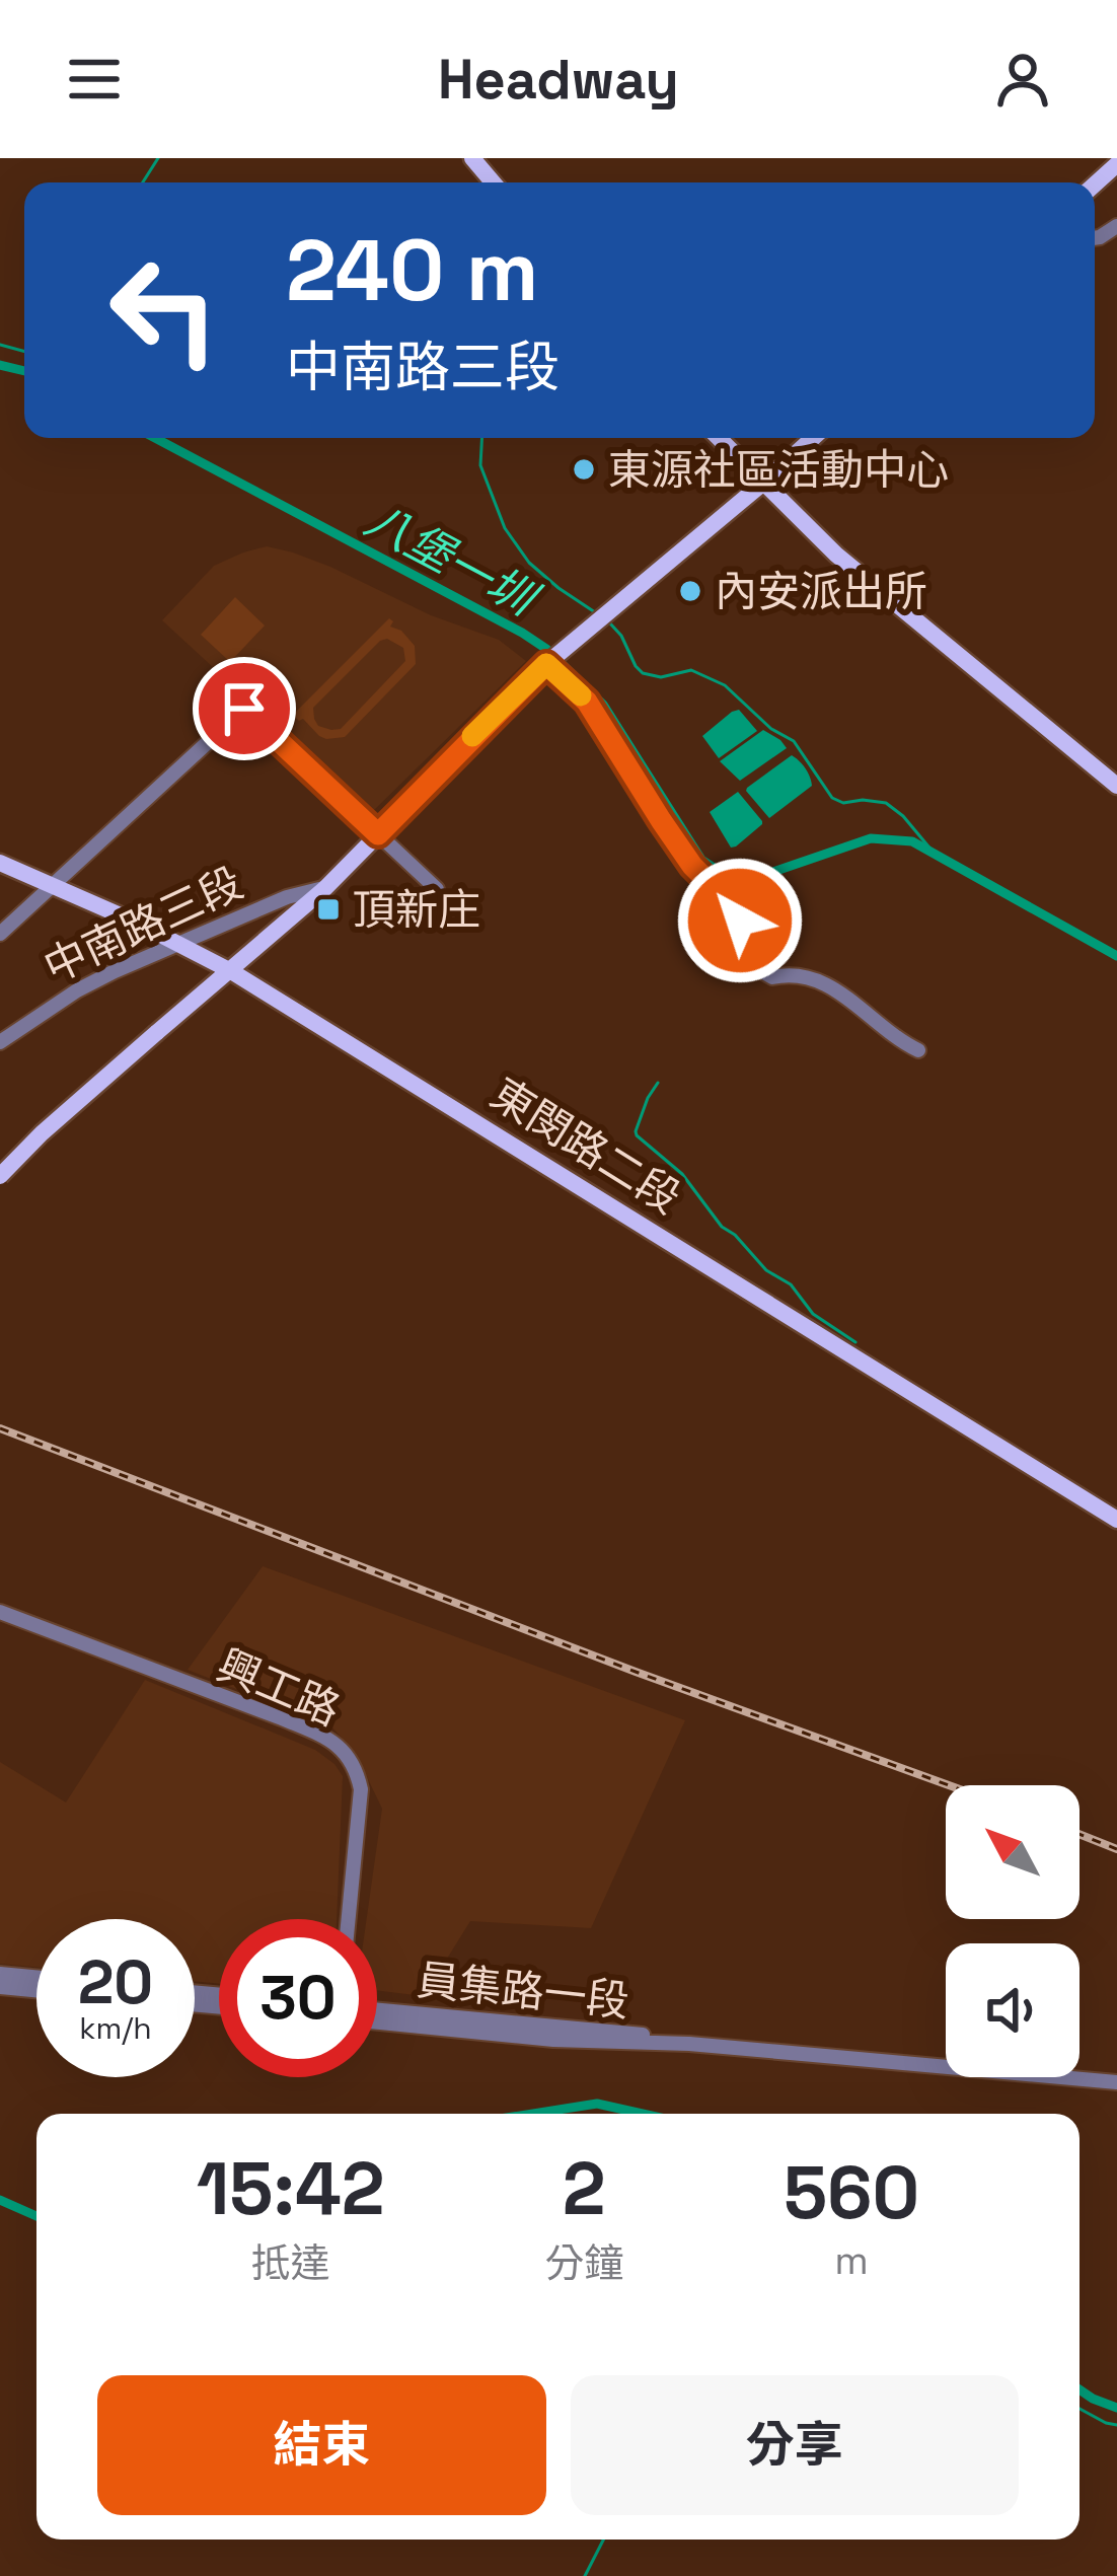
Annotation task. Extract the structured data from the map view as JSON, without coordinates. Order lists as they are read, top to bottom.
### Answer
{
  "streets": {
    "main road": ["中南路三段", "東閔路二段"],
    "street": ["興工路", "員集路一段"]
  },
  "crossings": [
    ["中南路三段", "東閔路二段"]
  ],
  "water": ["八堡一圳"],
  "places": {
    "other": ["東源社區活動中心", "內安派出所"],
    "transit": ["頂新庄"]
  },
  "north": "top left",
  "page": {
    "header": "Headway",
    "turn": ["240 m", "中南路三段"],
    "speed": "20 km/h",
    "limit": "30",
    "eta": [
      "15:42",
      "抵達",
      "2",
      "分鐘",
      "560",
      "m"
    ],
    "buttons": ["結束", "分享"]
  }
}
